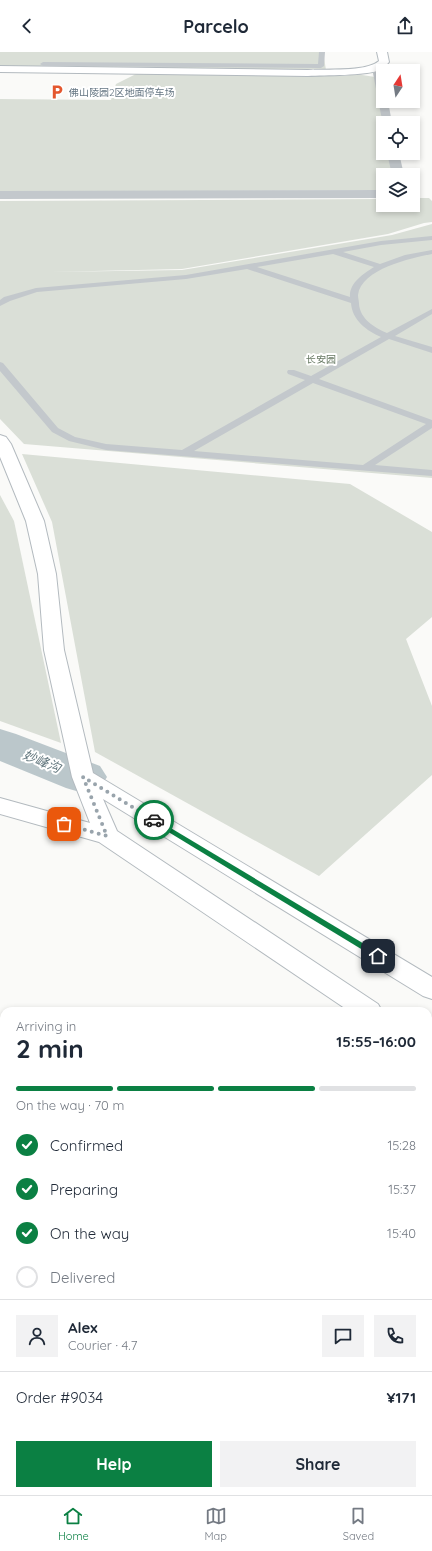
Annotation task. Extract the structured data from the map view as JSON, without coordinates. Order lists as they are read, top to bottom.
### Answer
{
  "water": ["妙峰沟"],
  "parks": ["长安园"],
  "places": {
    "parking": ["佛山陵园2区地面停车场"]
  },
  "north": "top",
  "page": {
    "header": "Parcelo",
    "heading": ["2 min", "Arriving in", "15:55–16:00"],
    "panel": [
      "Alex",
      "Courier · 4.7",
      "Order #9034",
      "¥171"
    ],
    "bar": "On the way · 70 m",
    "list": [
      ["Confirmed", "15:28"],
      ["Preparing", "15:37"],
      ["On the way", "15:40"],
      "Delivered"
    ],
    "buttons": ["Help", "Share"],
    "tabs": ["Home", "Map", "Saved"]
  }
}
